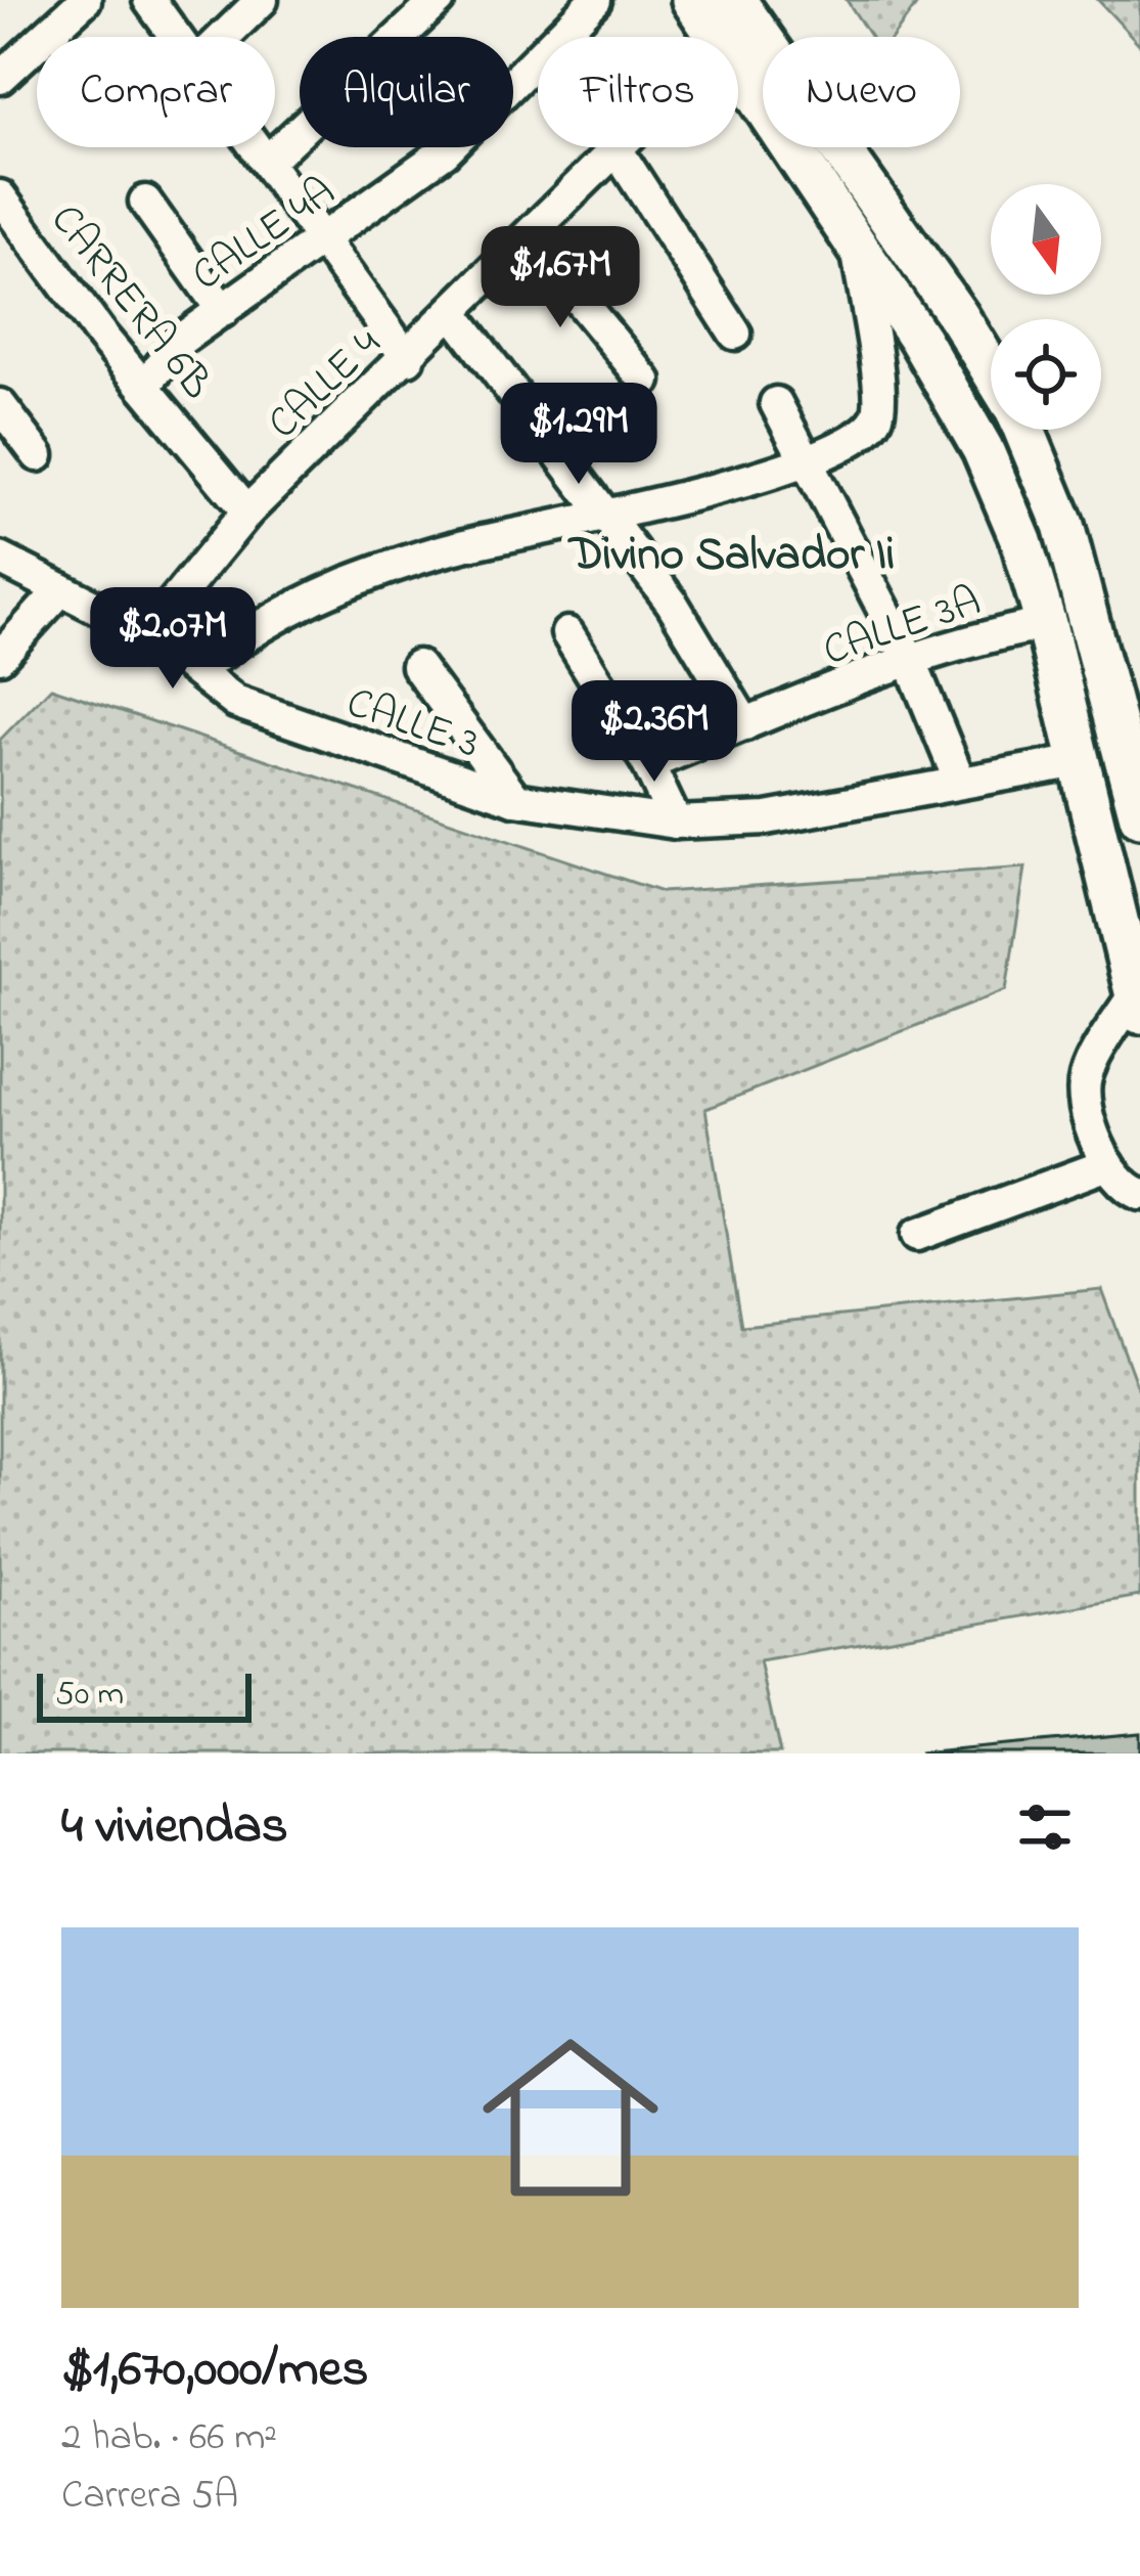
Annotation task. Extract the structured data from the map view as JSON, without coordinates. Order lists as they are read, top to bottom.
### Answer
{
  "streets": {
    "street": [
      "CALLE 4A",
      "CARRERA 6B",
      "CALLE 4",
      "CALLE 3A",
      "CALLE 3"
    ]
  },
  "crossings": [
    ["CALLE 4A", "CARRERA 6B"],
    ["CARRERA 6B", "CALLE 4"]
  ],
  "districts": ["Divino Salvador Ii"],
  "scale_bar": "50 m",
  "north": "bottom",
  "page": {
    "chip": [
      "Comprar",
      "Alquilar",
      "Filtros",
      "Nuevo"
    ],
    "price": [
      "$1.67M",
      "$1.29M",
      "$2.07M",
      "$2.36M"
    ],
    "scale": "50 m",
    "heading": "4 viviendas",
    "list": [
      {
        "name": "$1,670,000/mes",
        "note": "2 hab. · 66 m² · Carrera 5A"
      }
    ]
  }
}
